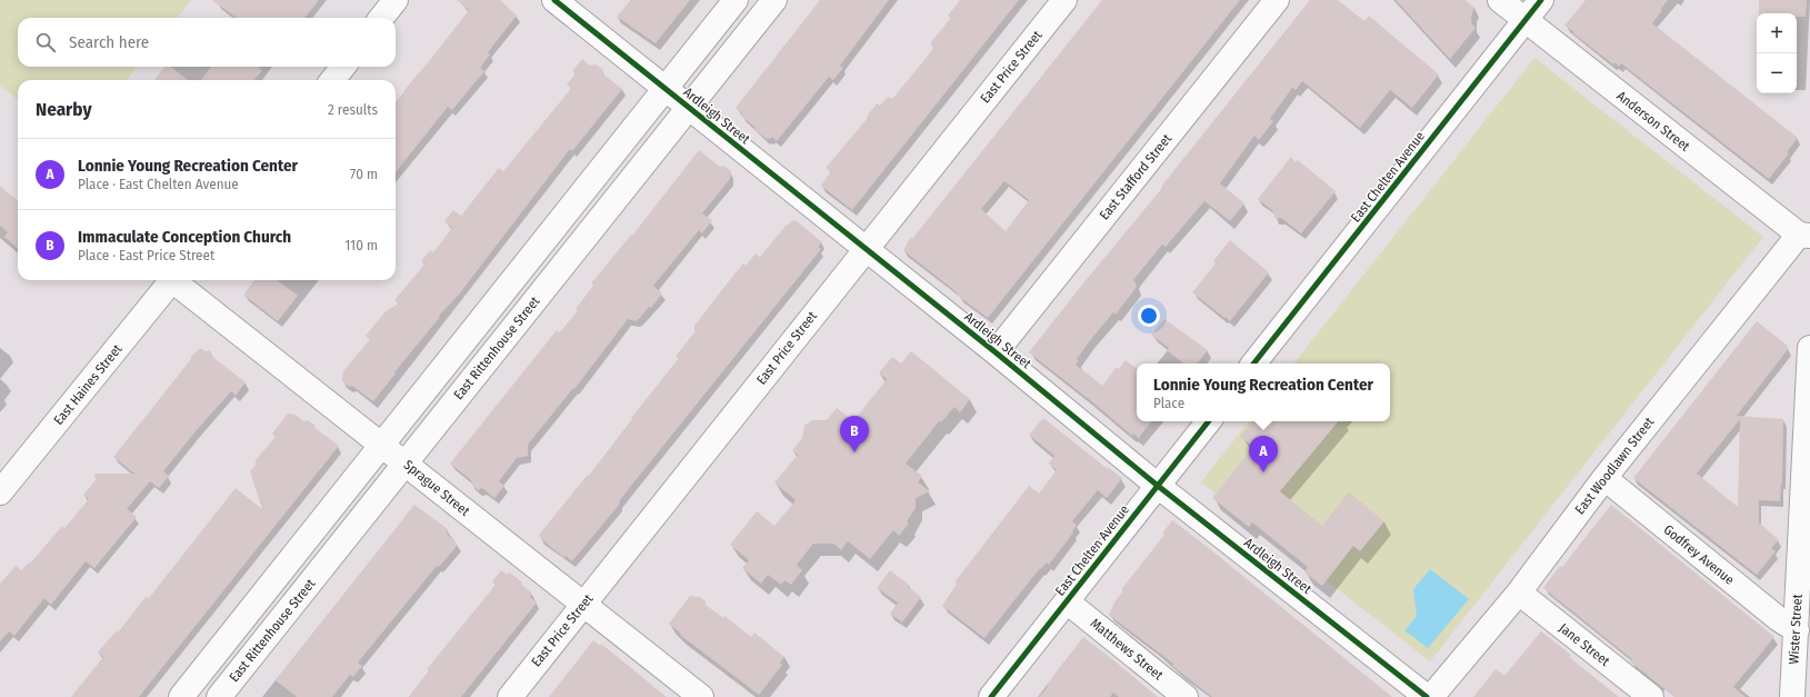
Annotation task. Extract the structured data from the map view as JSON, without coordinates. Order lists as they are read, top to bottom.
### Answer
{
  "streets": {
    "street": [
      "East Price Street",
      "Ardleigh Street",
      "Anderson Street",
      "East Stafford Street",
      "East Chelten Avenue",
      "East Rittenhouse Street",
      "East Haines Street",
      "East Woodlawn Street",
      "Sprague Street",
      "Godfrey Avenue",
      "Wister Street",
      "Jane Street",
      "Matthews Street"
    ]
  },
  "crossings": [
    ["East Price Street", "Ardleigh Street"],
    ["East Price Street", "Sprague Street"],
    ["Ardleigh Street", "East Stafford Street"],
    ["Ardleigh Street", "East Chelten Avenue"],
    ["Ardleigh Street", "East Rittenhouse Street"],
    ["Anderson Street", "East Chelten Avenue"],
    ["Anderson Street", "East Woodlawn Street"],
    ["East Chelten Avenue", "Matthews Street"],
    ["East Rittenhouse Street", "Sprague Street"],
    ["East Woodlawn Street", "Godfrey Avenue"],
    ["East Woodlawn Street", "Jane Street"],
    ["Godfrey Avenue", "Wister Street"]
  ],
  "page": {
    "map_buttons": ["+", "−"],
    "search": "Search here",
    "heading": ["Nearby", "2 results"],
    "list": [
      {
        "mark": "A",
        "name": "Lonnie Young Recreation Center",
        "note": "Place · East Chelten Avenue",
        "value": "70 m"
      },
      {
        "mark": "B",
        "name": "Immaculate Conception Church",
        "note": "Place · East Price Street",
        "value": "110 m"
      }
    ],
    "popup": ["Lonnie Young Recreation Center", "Place"],
    "pins": ["B", "A"]
  }
}
